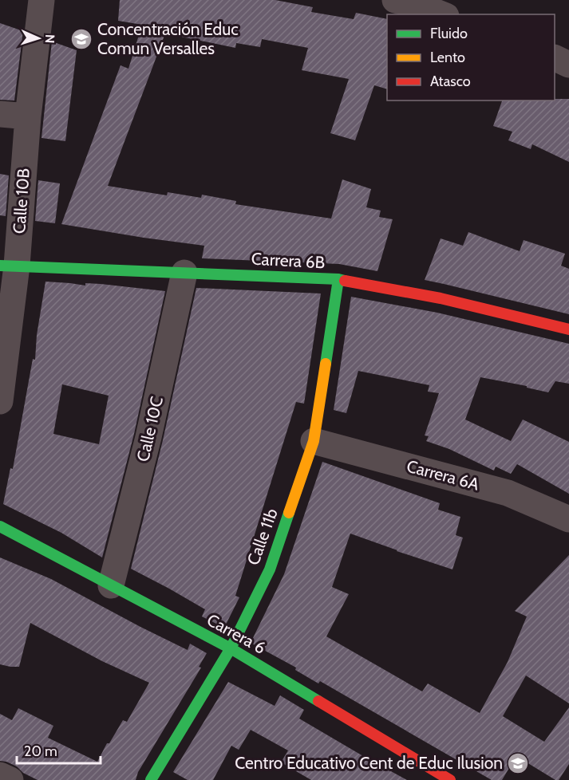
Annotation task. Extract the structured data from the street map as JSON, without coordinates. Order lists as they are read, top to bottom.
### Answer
{
  "streets": {
    "street": [
      "Calle 10B",
      "Carrera 6B",
      "Calle 10C",
      "Carrera 6A",
      "Calle 11b",
      "Carrera 6"
    ]
  },
  "crossings": [
    ["Calle 10B", "Carrera 6B"],
    ["Carrera 6B", "Calle 10C"],
    ["Carrera 6B", "Calle 11b"],
    ["Calle 10C", "Carrera 6"],
    ["Carrera 6A", "Calle 11b"],
    ["Calle 11b", "Carrera 6"]
  ],
  "places": {
    "school or university": ["Concentración Educ Comun Versalles", "Centro Educativo Cent de Educ Ilusion"]
  },
  "legend": ["Fluido", "Lento", "Atasco"],
  "scale_bar": "20 m",
  "north": "right"
}
